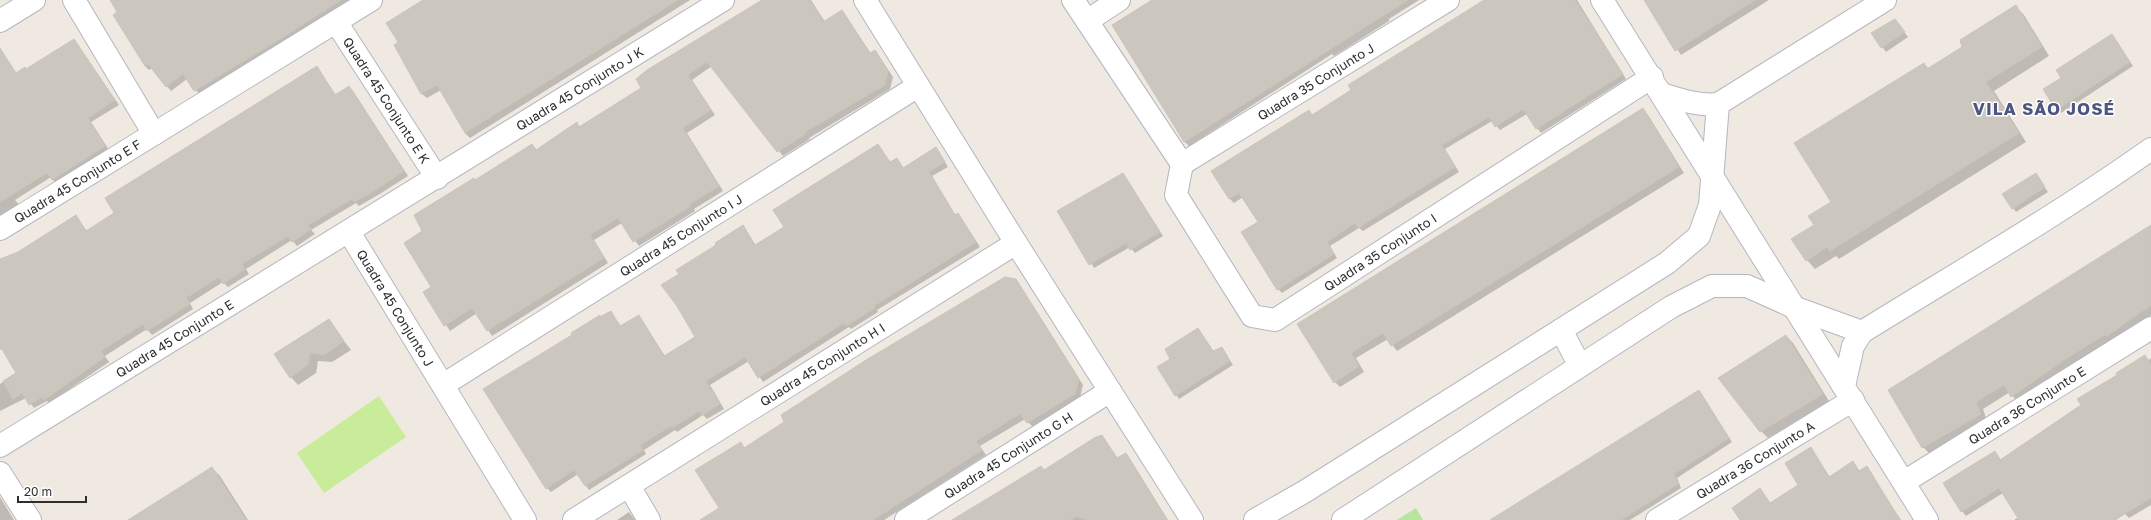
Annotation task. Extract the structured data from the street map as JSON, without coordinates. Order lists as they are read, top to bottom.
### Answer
{
  "streets": {
    "street": [
      "Quadra 35 Conjunto J",
      "Quadra 45 Conjunto J K",
      "Quadra 45 Conjunto E K",
      "Quadra 45 Conjunto E F",
      "Quadra 45 Conjunto I J",
      "Quadra 35 Conjunto I",
      "Quadra 45 Conjunto J",
      "Quadra 45 Conjunto E",
      "Quadra 45 Conjunto H I",
      "Quadra 36 Conjunto E",
      "Quadra 45 Conjunto G H",
      "Quadra 36 Conjunto A"
    ]
  },
  "crossings": [
    ["Quadra 35 Conjunto J", "Quadra 35 Conjunto I"],
    ["Quadra 45 Conjunto J K", "Quadra 45 Conjunto E K"],
    ["Quadra 45 Conjunto J K", "Quadra 45 Conjunto J"],
    ["Quadra 45 Conjunto J K", "Quadra 45 Conjunto E"],
    ["Quadra 45 Conjunto E K", "Quadra 45 Conjunto E F"],
    ["Quadra 45 Conjunto I J", "Quadra 45 Conjunto J"],
    ["Quadra 45 Conjunto J", "Quadra 45 Conjunto E"]
  ],
  "districts": ["VILA SÃO JOSÉ"],
  "scale_bar": "20 m"
}
